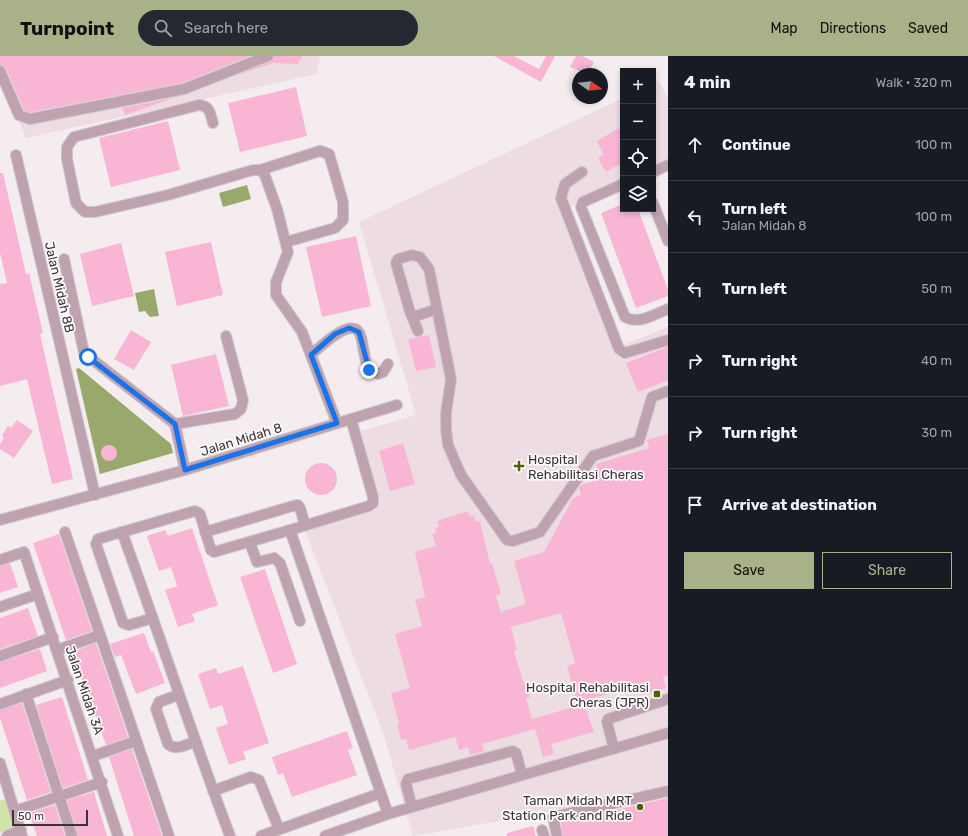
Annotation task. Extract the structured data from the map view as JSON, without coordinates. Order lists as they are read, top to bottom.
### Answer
{
  "streets": {
    "street": ["Jalan Midah 8B", "Jalan Midah 8", "Jalan Midah 3A"]
  },
  "crossings": [
    ["Jalan Midah 8B", "Jalan Midah 8"]
  ],
  "places": {
    "health": ["Hospital Rehabilitasi Cheras"],
    "transit": ["Hospital Rehabilitasi Cheras (JPR)"],
    "other": ["Taman Midah MRT Station Park and Ride"]
  },
  "scale_bar": "50 m",
  "north": "right",
  "page": {
    "header": "Turnpoint",
    "search": "Search here",
    "nav": ["Map", "Directions", "Saved"],
    "heading": ["4 min", "Walk · 320 m"],
    "map_buttons": ["+", "−"],
    "list": [
      ["Continue", "100 m"],
      ["Turn left", "Jalan Midah 8", "100 m"],
      ["Turn left", "50 m"],
      ["Turn right", "40 m"],
      ["Turn right", "30 m"],
      "Arrive at destination"
    ],
    "buttons": ["Save", "Share"],
    "scale": "50 m"
  }
}
